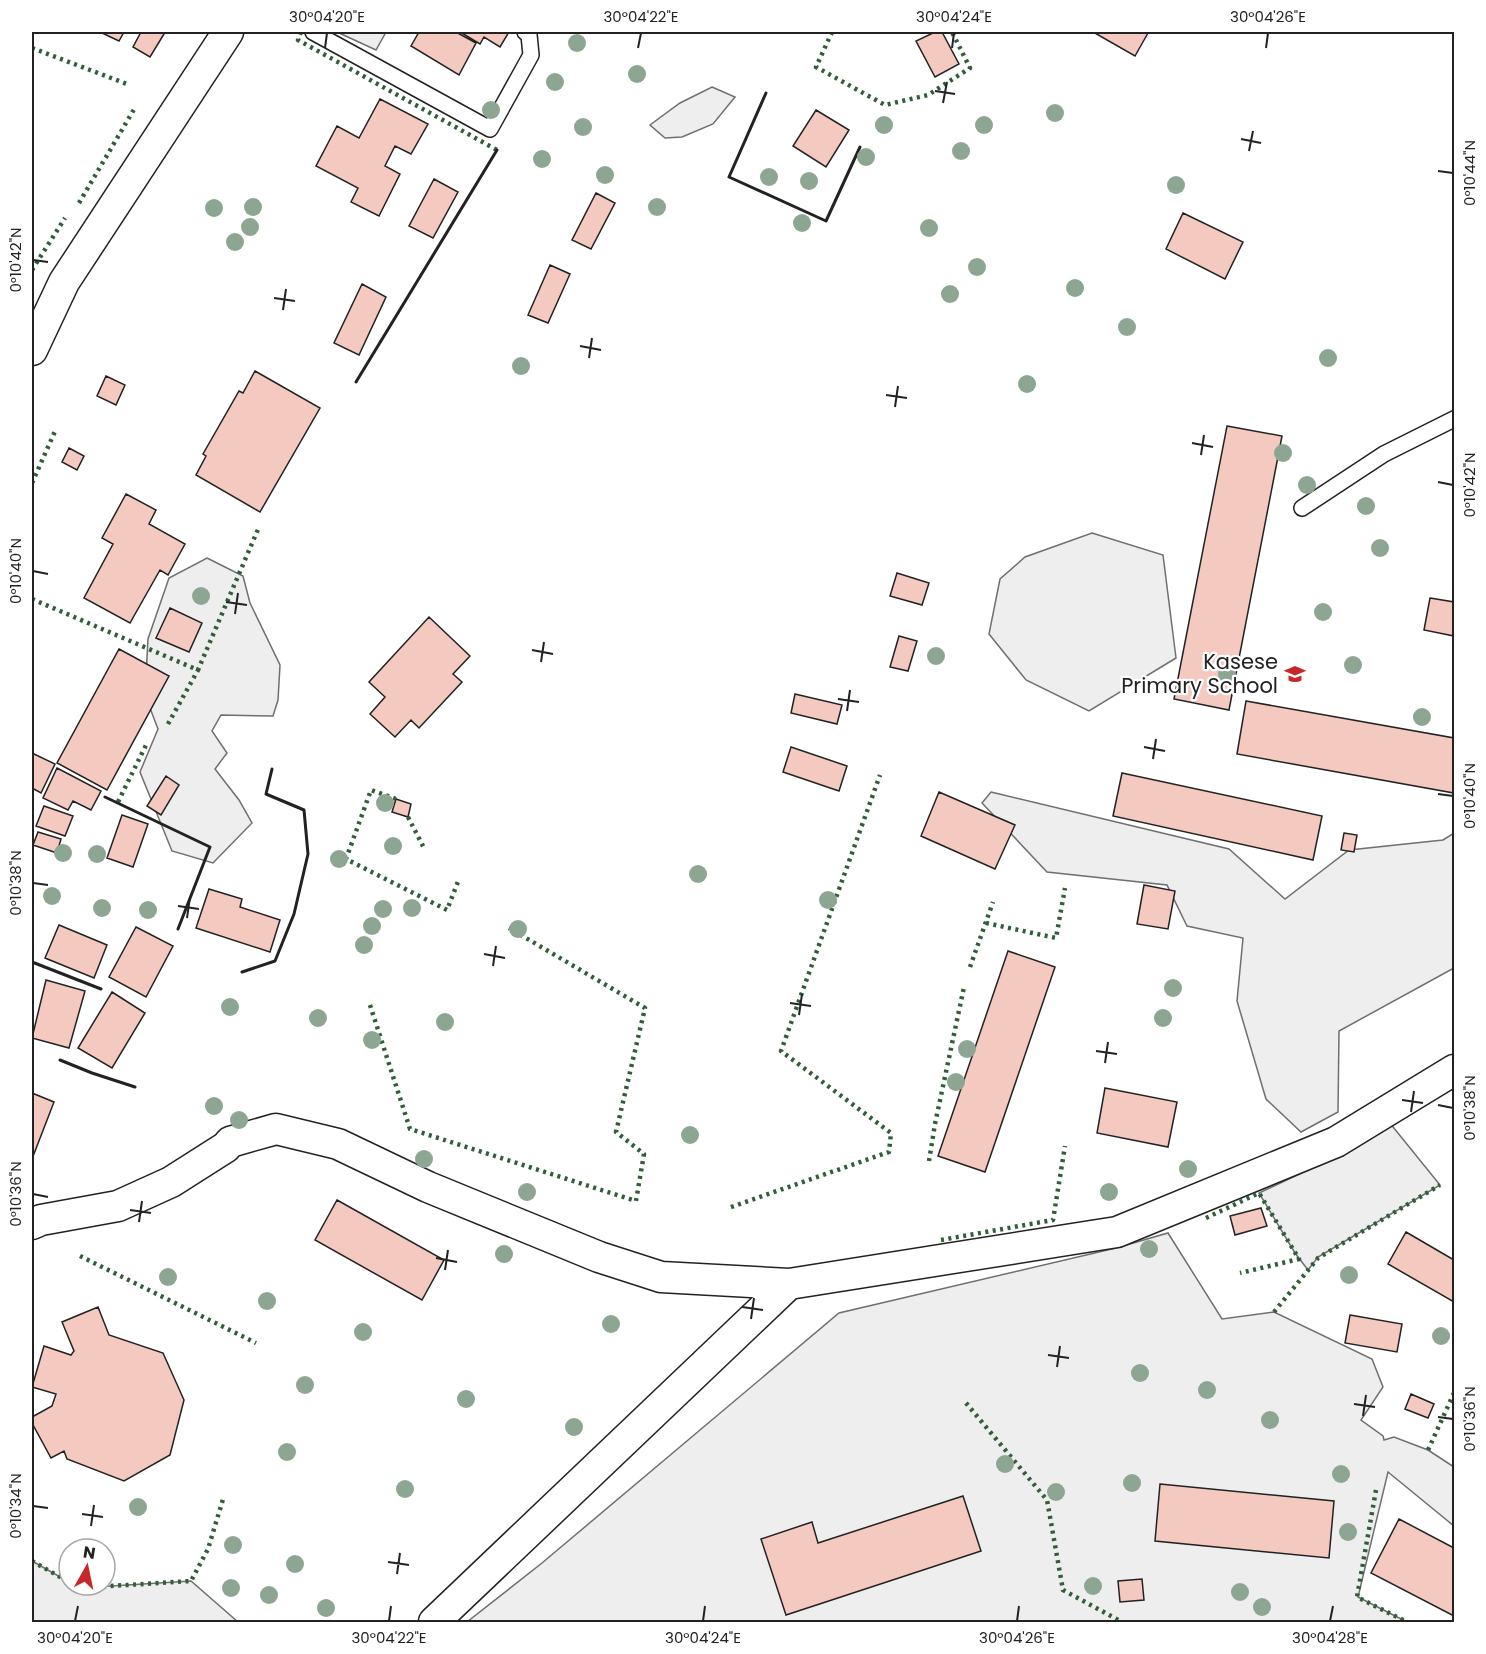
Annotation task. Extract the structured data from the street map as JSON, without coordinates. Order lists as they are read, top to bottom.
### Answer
{
  "places": {
    "school or university": ["Kasese Primary School"]
  },
  "north": "top",
  "coordinates": [
    "30°04'20\"E",
    "30°04'22\"E",
    "30°04'24\"E",
    "30°04'26\"E",
    "0°10'44\"N",
    "0°10'42\"N",
    "0°10'40\"N",
    "0°10'38\"N",
    "0°10'36\"N",
    "0°10'34\"N",
    "30°04'28\"E"
  ]
}
